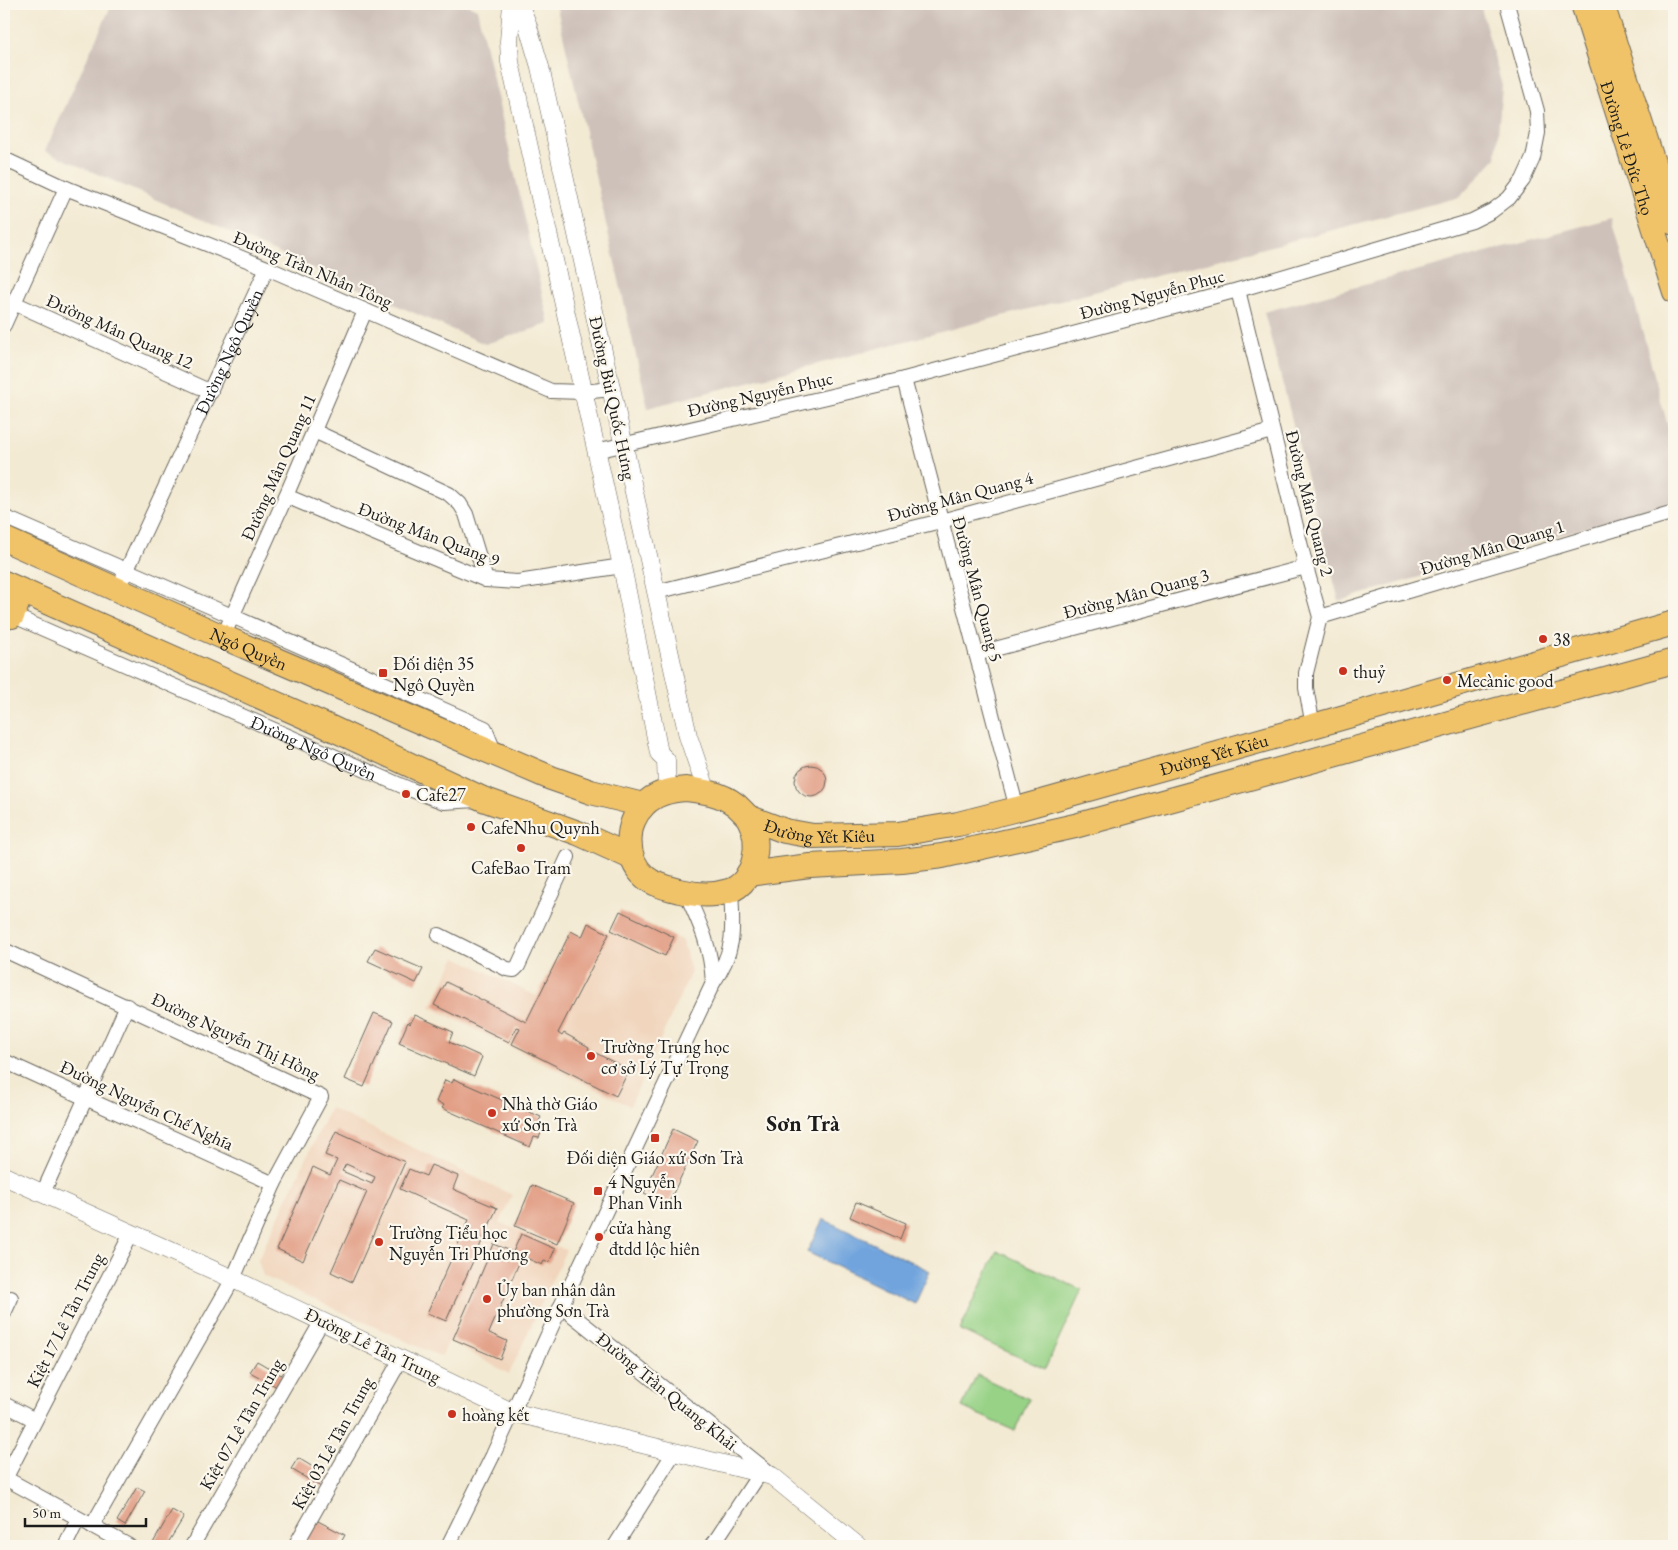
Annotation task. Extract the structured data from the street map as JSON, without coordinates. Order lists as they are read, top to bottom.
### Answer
{
  "streets": {
    "highway": ["Đường Ngô Quyền", "Ngô Quyền", "Đường Yết Kiêu"],
    "main road": ["Đường Lê Đức Thọ"],
    "street": [
      "Đường Trần Nhân Tông",
      "Đường Nguyễn Phục",
      "Đường Mân Quang 12",
      "Đường Bùi Quốc Hưng",
      "Đường Mân Quang 11",
      "Đường Mân Quang 4",
      "Đường Mân Quang 2",
      "Đường Mân Quang 9",
      "Đường Mân Quang 1",
      "Đường Mân Quang 5",
      "Đường Mân Quang 3",
      "Đường Nguyễn Thị Hồng",
      "Đường Nguyễn Chế Nghĩa",
      "Kiệt 17 Lê Tân Trung",
      "Đường Lê Tân Trung",
      "Đường Trần Quang Khải",
      "Kiệt 07 Lê Tân Trung",
      "Kiệt 03 Lê Tân Trung"
    ]
  },
  "crossings": [
    ["Đường Trần Nhân Tông", "Đường Ngô Quyền"],
    ["Đường Trần Nhân Tông", "Đường Bùi Quốc Hưng"],
    ["Đường Trần Nhân Tông", "Đường Mân Quang 11"],
    ["Đường Nguyễn Phục", "Đường Bùi Quốc Hưng"],
    ["Đường Nguyễn Phục", "Đường Mân Quang 2"],
    ["Đường Nguyễn Phục", "Đường Mân Quang 5"],
    ["Đường Mân Quang 12", "Đường Ngô Quyền"],
    ["Đường Ngô Quyền", "Đường Bùi Quốc Hưng"],
    ["Đường Ngô Quyền", "Ngô Quyền"],
    ["Đường Ngô Quyền", "Đường Yết Kiêu"],
    ["Đường Bùi Quốc Hưng", "Đường Mân Quang 4"],
    ["Đường Bùi Quốc Hưng", "Đường Mân Quang 9"],
    ["Đường Bùi Quốc Hưng", "Ngô Quyền"],
    ["Đường Bùi Quốc Hưng", "Đường Yết Kiêu"],
    ["Đường Mân Quang 11", "Đường Mân Quang 9"],
    ["Đường Mân Quang 11", "Ngô Quyền"],
    ["Đường Mân Quang 4", "Đường Mân Quang 2"],
    ["Đường Mân Quang 4", "Đường Mân Quang 5"],
    ["Đường Mân Quang 2", "Đường Mân Quang 1"],
    ["Đường Mân Quang 2", "Đường Mân Quang 3"],
    ["Đường Mân Quang 2", "Đường Yết Kiêu"],
    ["Đường Mân Quang 5", "Đường Mân Quang 3"],
    ["Đường Mân Quang 5", "Đường Yết Kiêu"],
    ["Ngô Quyền", "Đường Yết Kiêu"],
    ["Đường Nguyễn Thị Hồng", "Đường Nguyễn Chế Nghĩa"],
    ["Đường Nguyễn Thị Hồng", "Đường Lê Tân Trung"],
    ["Kiệt 17 Lê Tân Trung", "Đường Lê Tân Trung"],
    ["Đường Lê Tân Trung", "Đường Trần Quang Khải"],
    ["Đường Lê Tân Trung", "Kiệt 07 Lê Tân Trung"],
    ["Đường Lê Tân Trung", "Kiệt 03 Lê Tân Trung"]
  ],
  "districts": ["Sơn Trà"],
  "places": {
    "other": [
      "38",
      "thuỷ",
      "Mecànic good",
      "Cafe27",
      "CafeNhu Quynh",
      "CafeBao Tram",
      "Trường Trung học cơ sở Lý Tự Trọng",
      "Nhà thờ Giáo xứ Sơn Trà",
      "cửa hàng đtdd lộc hiên",
      "Trường Tiểu học Nguyễn Tri Phương",
      "Ủy ban nhân dân phường Sơn Trà",
      "hoàng kết"
    ],
    "transit": ["Đối diện 35 Ngô Quyền", "Đối diện Giáo xứ Sơn Trà", "4 Nguyễn Phan Vinh"]
  },
  "scale_bar": "50 m"
}
